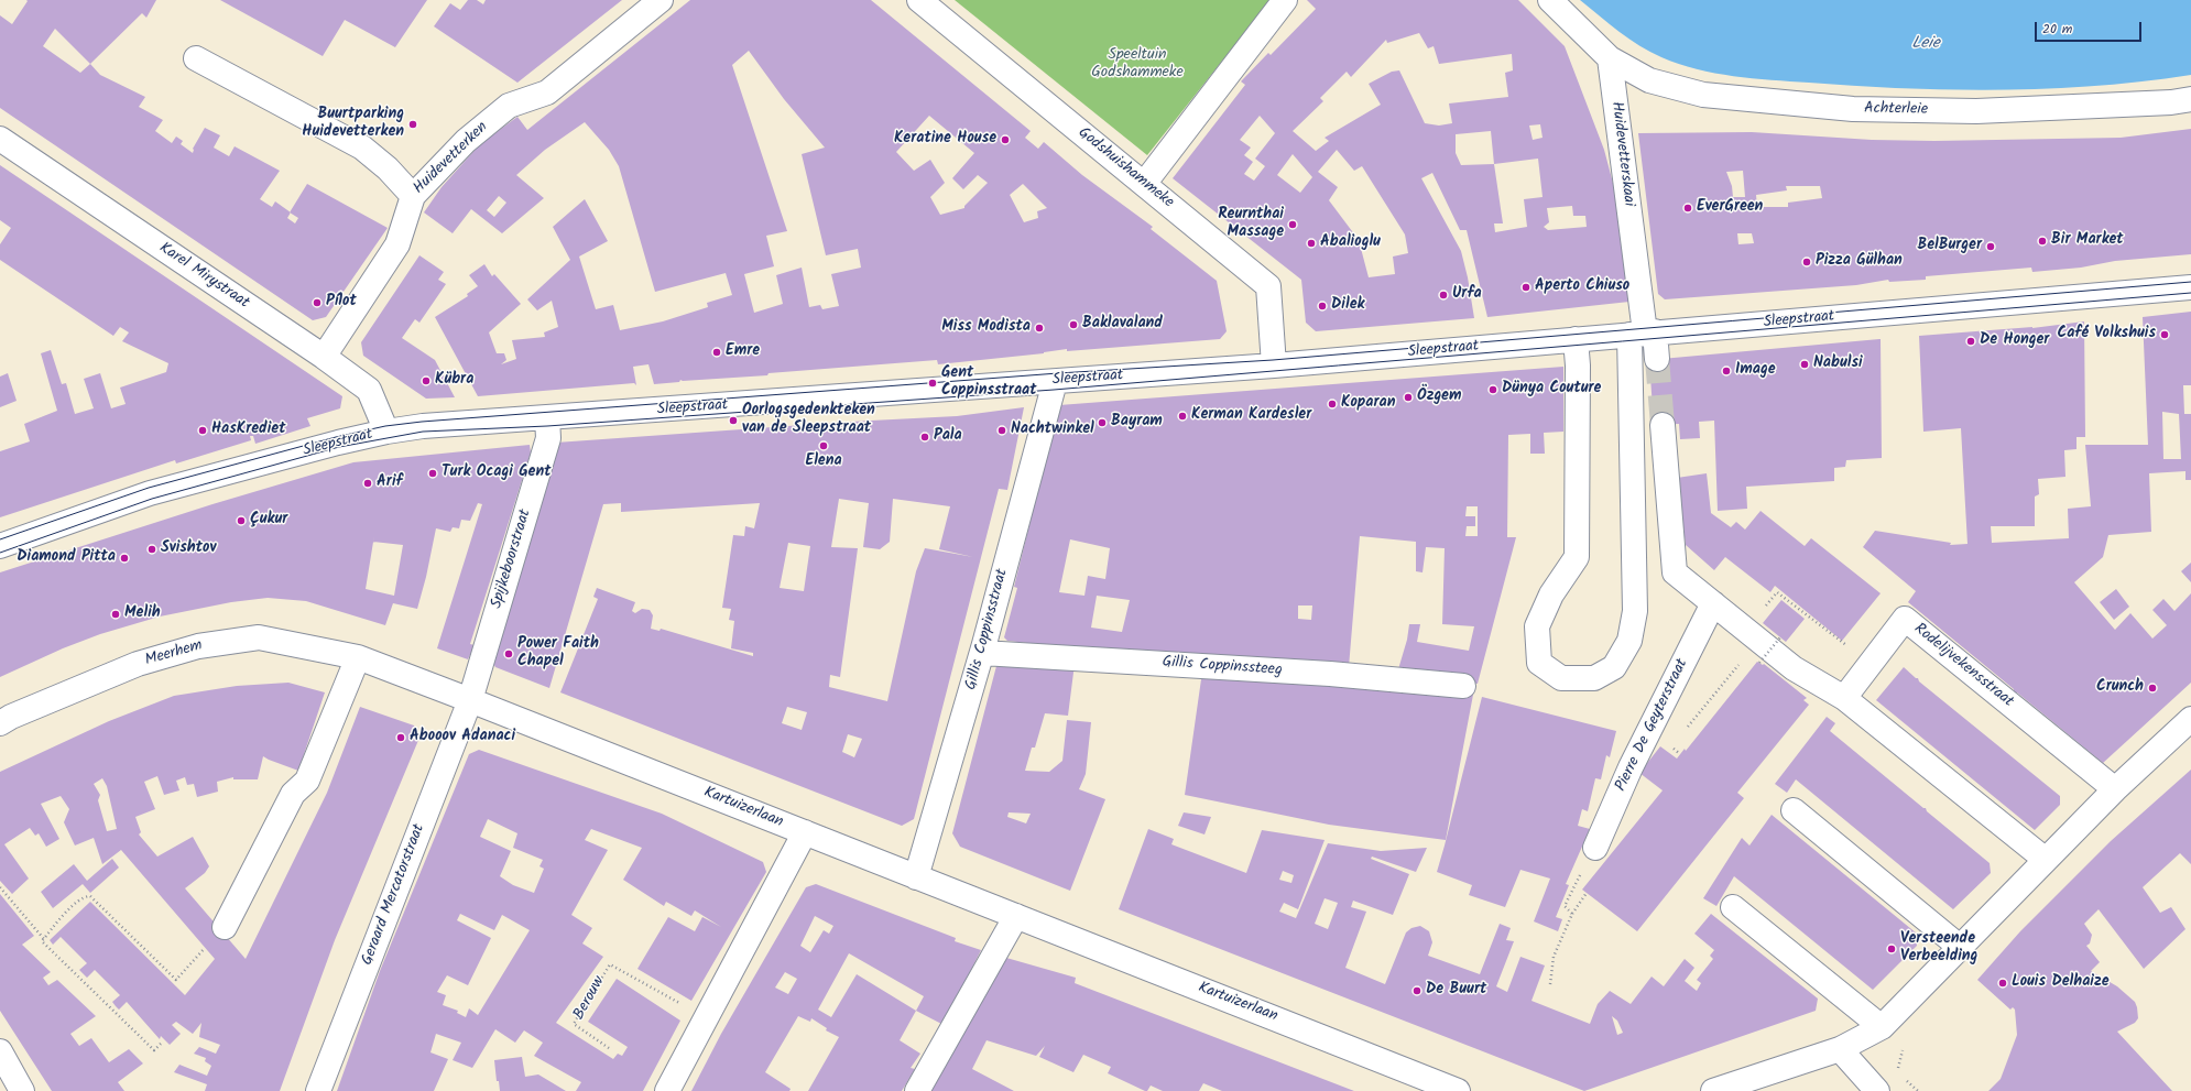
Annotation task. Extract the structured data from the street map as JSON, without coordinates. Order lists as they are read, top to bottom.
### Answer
{
  "streets": {
    "street": [
      "Achterleie",
      "Huidevetterskaai",
      "Huidevetterken",
      "Godshuishammeke",
      "Karel Mirystraat",
      "Sleepstraat",
      "Spijkeboorstraat",
      "Gillis Coppinsstraat",
      "Meerhem",
      "Rodelijvekensstraat",
      "Gillis Coppinssteeg",
      "Pierre De Geyterstraat",
      "Kartuizerlaan",
      "Geraard Mercatorstraat"
    ],
    "path": ["Berouw"]
  },
  "crossings": [
    ["Achterleie", "Huidevetterskaai"],
    ["Huidevetterskaai", "Sleepstraat"],
    ["Huidevetterken", "Karel Mirystraat"],
    ["Godshuishammeke", "Sleepstraat"],
    ["Karel Mirystraat", "Sleepstraat"],
    ["Sleepstraat", "Spijkeboorstraat"],
    ["Sleepstraat", "Gillis Coppinsstraat"],
    ["Spijkeboorstraat", "Meerhem"],
    ["Spijkeboorstraat", "Kartuizerlaan"],
    ["Spijkeboorstraat", "Geraard Mercatorstraat"],
    ["Gillis Coppinsstraat", "Gillis Coppinssteeg"],
    ["Gillis Coppinsstraat", "Kartuizerlaan"],
    ["Meerhem", "Kartuizerlaan"],
    ["Meerhem", "Geraard Mercatorstraat"],
    ["Kartuizerlaan", "Geraard Mercatorstraat"]
  ],
  "water": ["Leie"],
  "parks": ["Speeltuin Godshammeke"],
  "places": [
    "Buurtparking Huidevetterken",
    "Keratine House",
    "EverGreen",
    "Reurnthai Massage",
    "Bir Market",
    "Abalioglu",
    "BelBurger",
    "Pizza Gülhan",
    "Aperto Chiuso",
    "Urfa",
    "Pílot",
    "Dilek",
    "Baklavaland",
    "Miss Modista",
    "Café Volkshuis",
    "De Honger",
    "Emre",
    "Nabulsi",
    "Image",
    "Kübra",
    "Gent Coppinsstraat",
    "Dünya Couture",
    "Özgem",
    "Koparan",
    "Kerman Kardesler",
    "Oorlogsgedenkteken van de Sleepstraat",
    "Bayram",
    "HasKrediet",
    "Nachtwinkel",
    "Pala",
    "Elena",
    "Turk Ocagi Gent",
    "Arif",
    "Çukur",
    "Svishtov",
    "Diamond Pitta",
    "Melih",
    "Power Faith Chapel",
    "Crunch",
    "Abooov Adanaci",
    "Versteende Verbeelding",
    "Louis Delhaize",
    "De Buurt"
  ],
  "scale_bar": "20 m"
}
